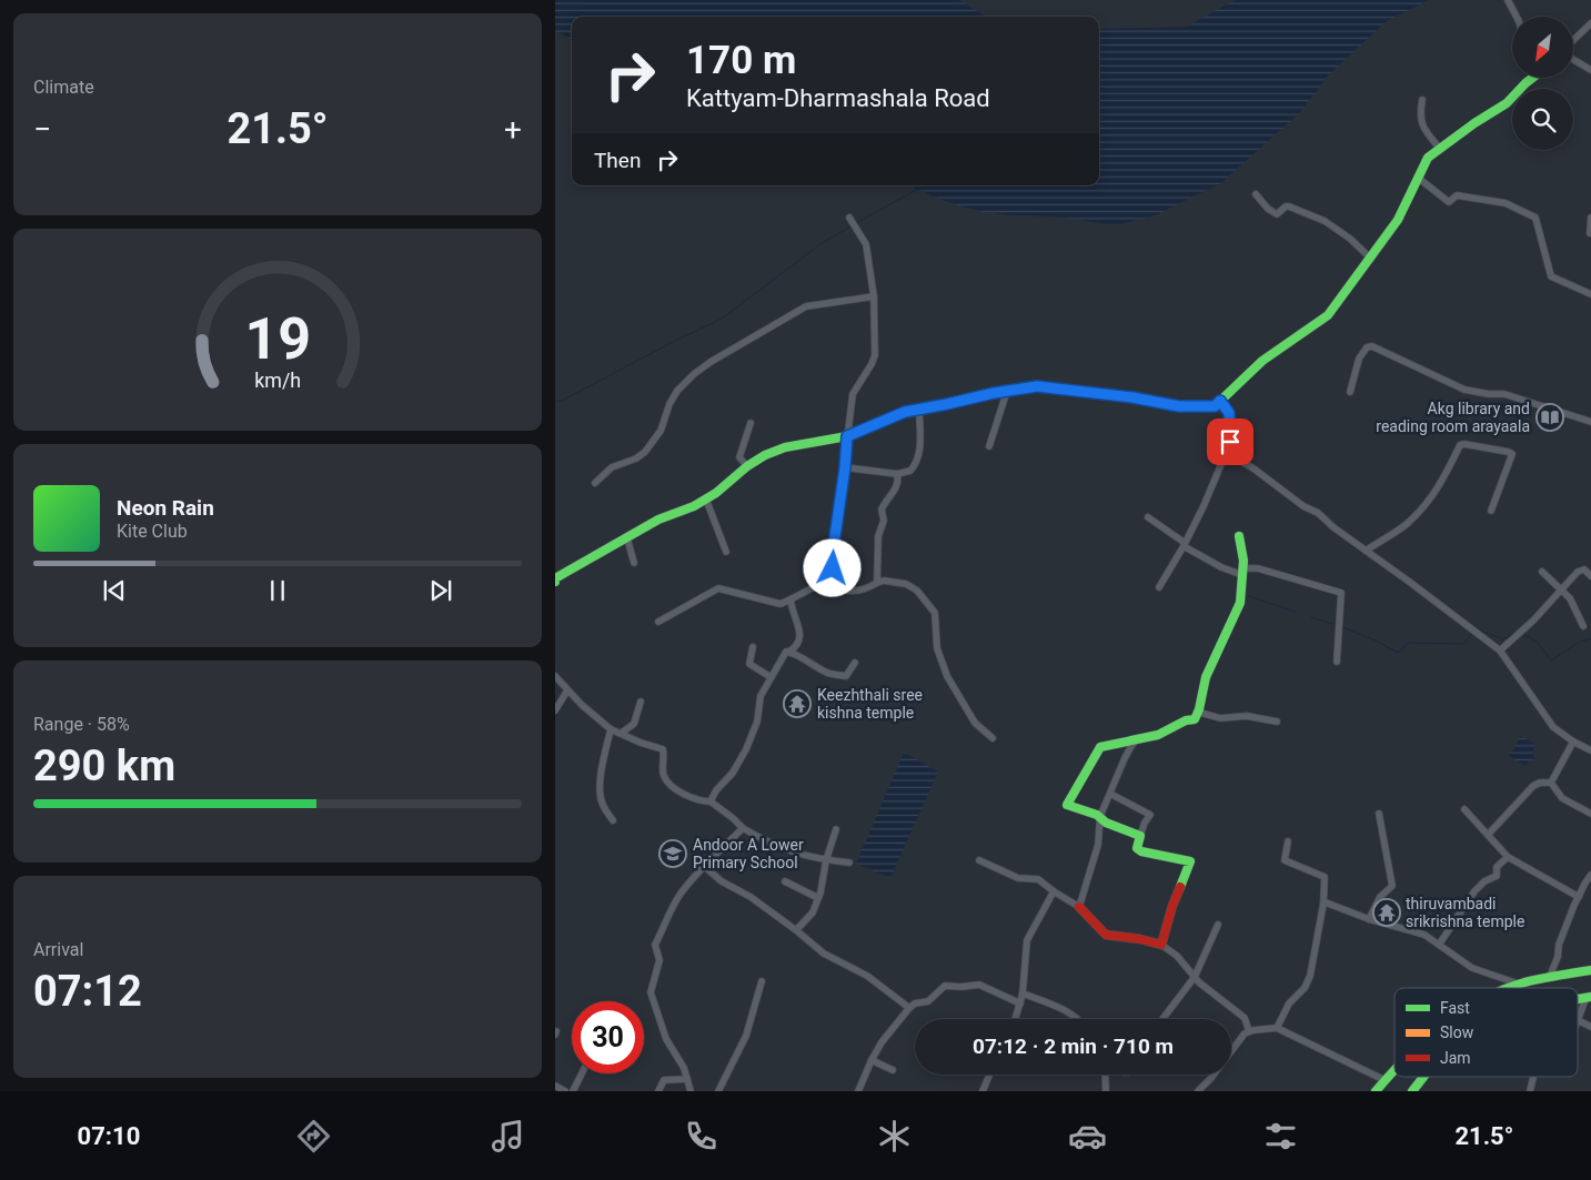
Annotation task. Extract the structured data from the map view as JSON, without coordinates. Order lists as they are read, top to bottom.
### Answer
{
  "places": {
    "library": ["Akg library and reading room arayaala"],
    "temple": ["Keezhthali sree kishna temple", "thiruvambadi srikrishna temple"],
    "school or university": ["Andoor A Lower Primary School"]
  },
  "legend": ["Fast", "Slow", "Jam"],
  "north": "bottom left",
  "page": {
    "tile": [
      "Climate",
      ["Range · 58%", "290 km"],
      ["Arrival", "07:12"]
    ],
    "turn": ["170 m", "Kattyam-Dharmashala Road"],
    "heat": ["−", "21.5°", "+"],
    "then": "Then",
    "song": ["Neon Rain", "Kite Club"],
    "limit": "30",
    "trip": "07:12 · 2 min · 710 m",
    "tabs": ["07:10", "21.5°"],
    "gauge": ["19", "km/h"]
  }
}
